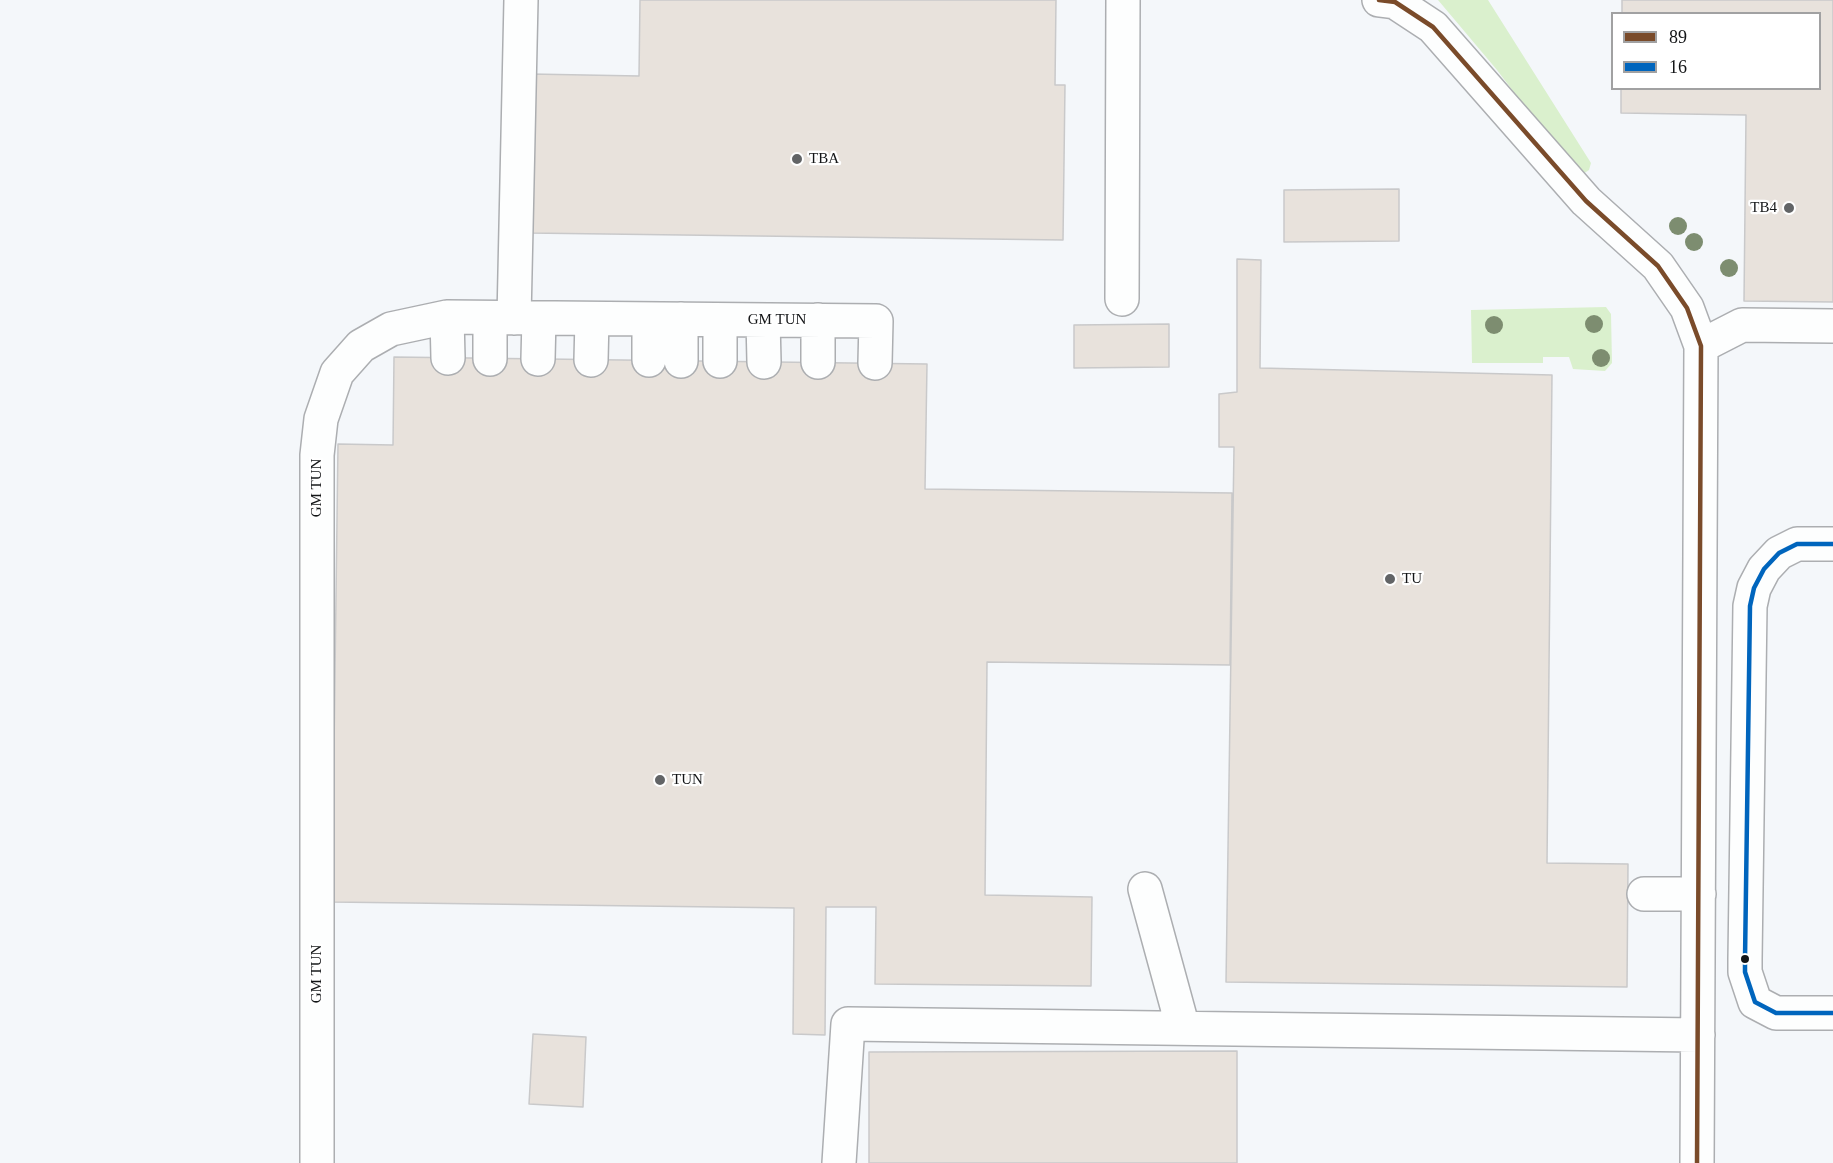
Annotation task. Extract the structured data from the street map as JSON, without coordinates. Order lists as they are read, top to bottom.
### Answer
{
  "streets": {
    "street": ["GM TUN"]
  },
  "places": [
    "TBA",
    "TB4",
    "TU",
    "TUN"
  ],
  "lines": ["transit line 89", "transit line 16"],
  "legend": ["89", "16"]
}
